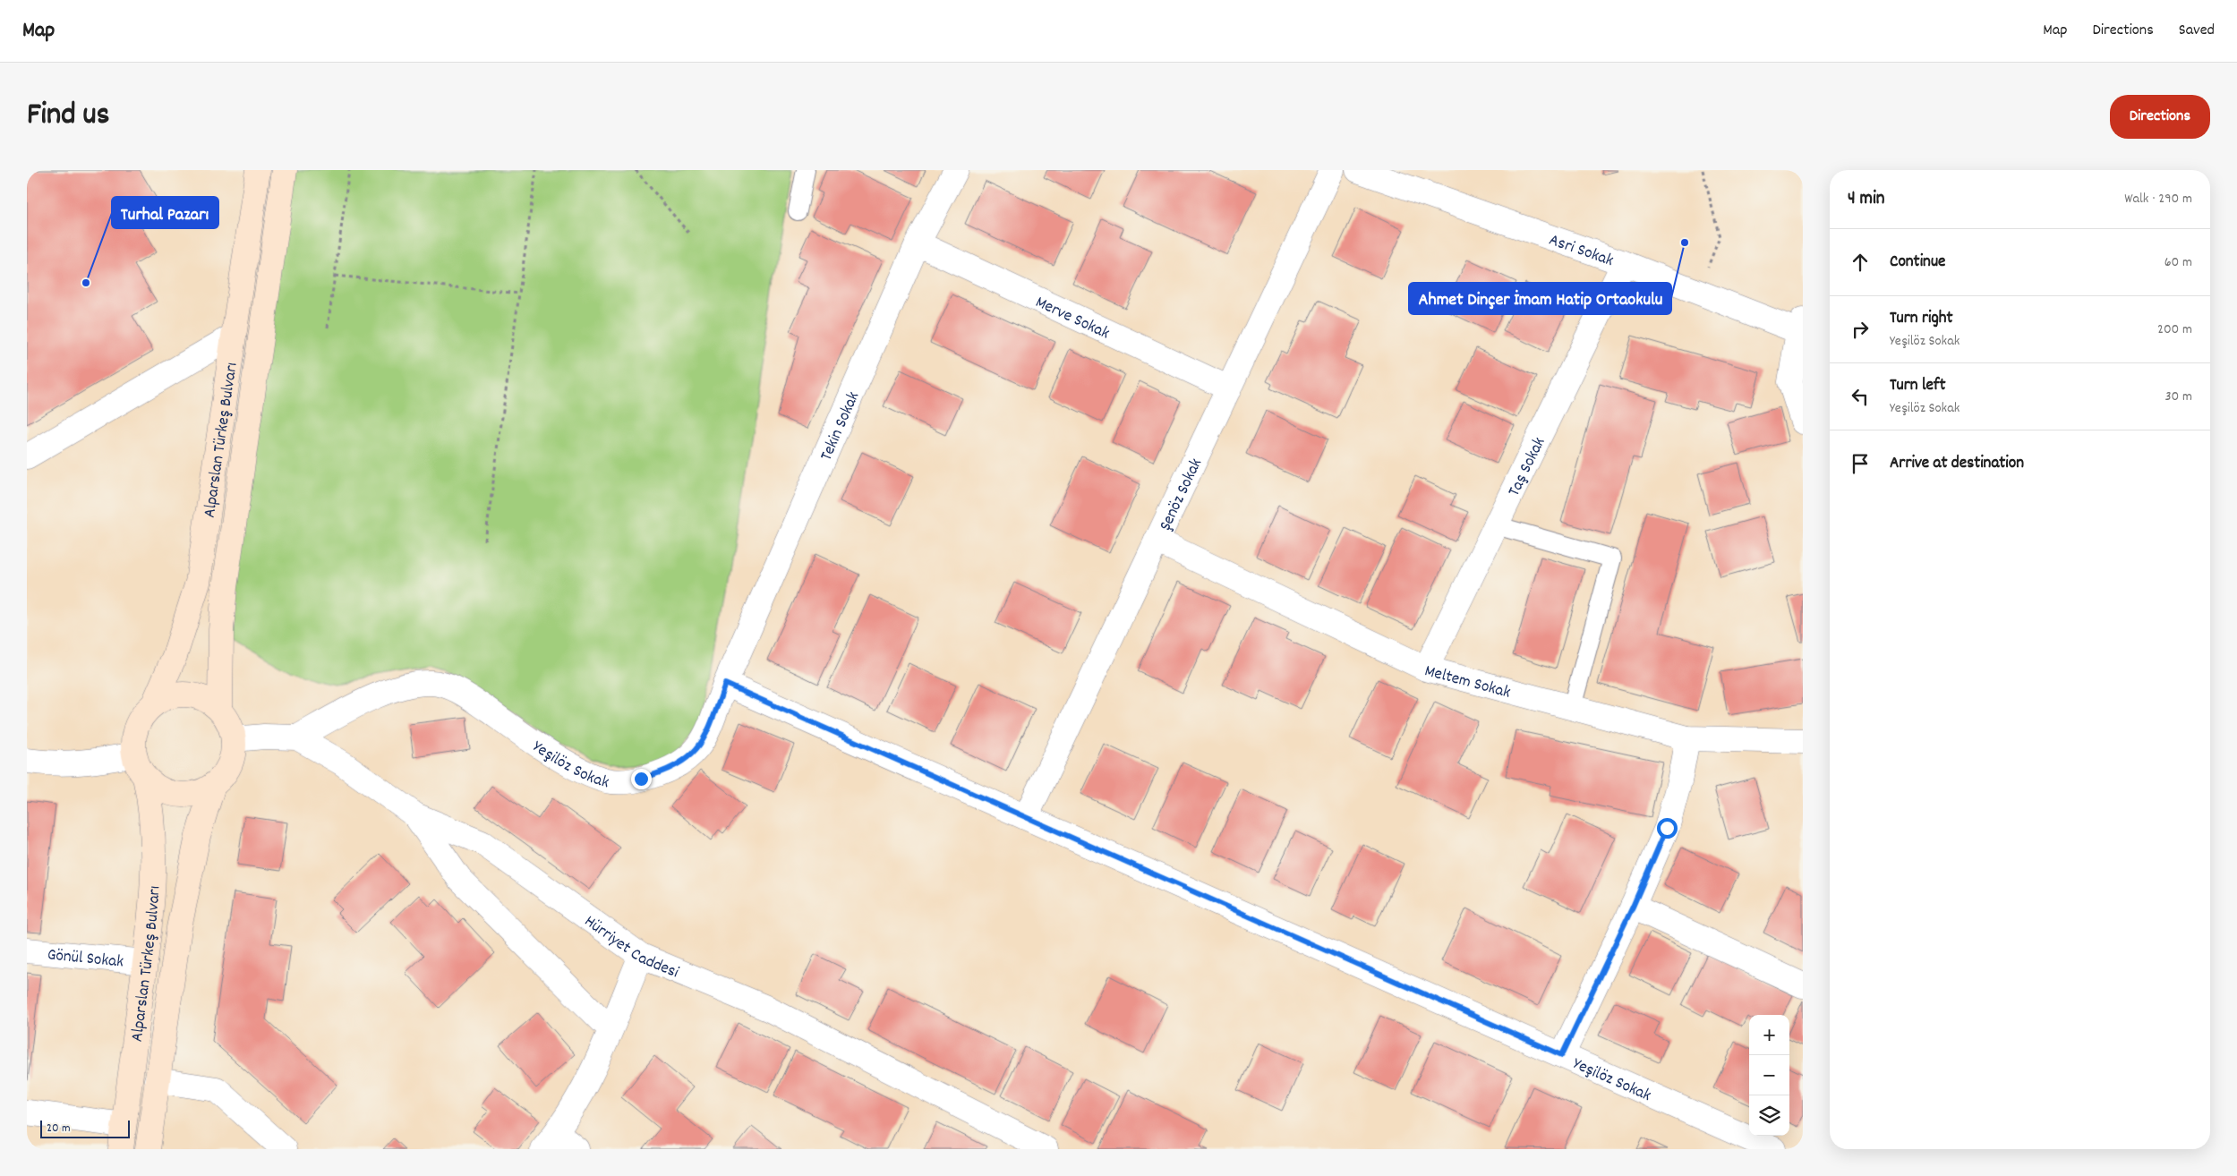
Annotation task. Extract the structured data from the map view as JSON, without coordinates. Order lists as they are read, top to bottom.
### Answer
{
  "streets": {
    "street": [
      "Asri Sokak",
      "Merve Sokak",
      "Tekin Sokak",
      "Alparslan Türkeş Bulvarı",
      "Taş Sokak",
      "Şenöz Sokak",
      "Meltem Sokak",
      "Yeşilöz Sokak",
      "Hürriyet Caddesi",
      "Gönül Sokak"
    ]
  },
  "crossings": [
    ["Asri Sokak", "Taş Sokak"],
    ["Merve Sokak", "Tekin Sokak"],
    ["Merve Sokak", "Şenöz Sokak"],
    ["Tekin Sokak", "Yeşilöz Sokak"],
    ["Alparslan Türkeş Bulvarı", "Hürriyet Caddesi"],
    ["Alparslan Türkeş Bulvarı", "Gönül Sokak"],
    ["Taş Sokak", "Meltem Sokak"],
    ["Şenöz Sokak", "Meltem Sokak"],
    ["Şenöz Sokak", "Yeşilöz Sokak"],
    ["Yeşilöz Sokak", "Hürriyet Caddesi"]
  ],
  "places": ["Ahmet Dinçer İmam Hatip Ortaokulu", "Turhal Pazarı"],
  "scale_bar": "20 m",
  "page": {
    "header": "Map",
    "nav": ["Map", "Directions", "Saved"],
    "title": "Find us",
    "buttons": "Directions",
    "heading": ["4 min", "Walk · 290 m"],
    "list": [
      ["Continue", "60 m"],
      ["Turn right", "Yeşilöz Sokak", "200 m"],
      ["Turn left", "Yeşilöz Sokak", "30 m"],
      "Arrive at destination"
    ],
    "map_buttons": ["+", "−"],
    "scale": "20 m"
  }
}
